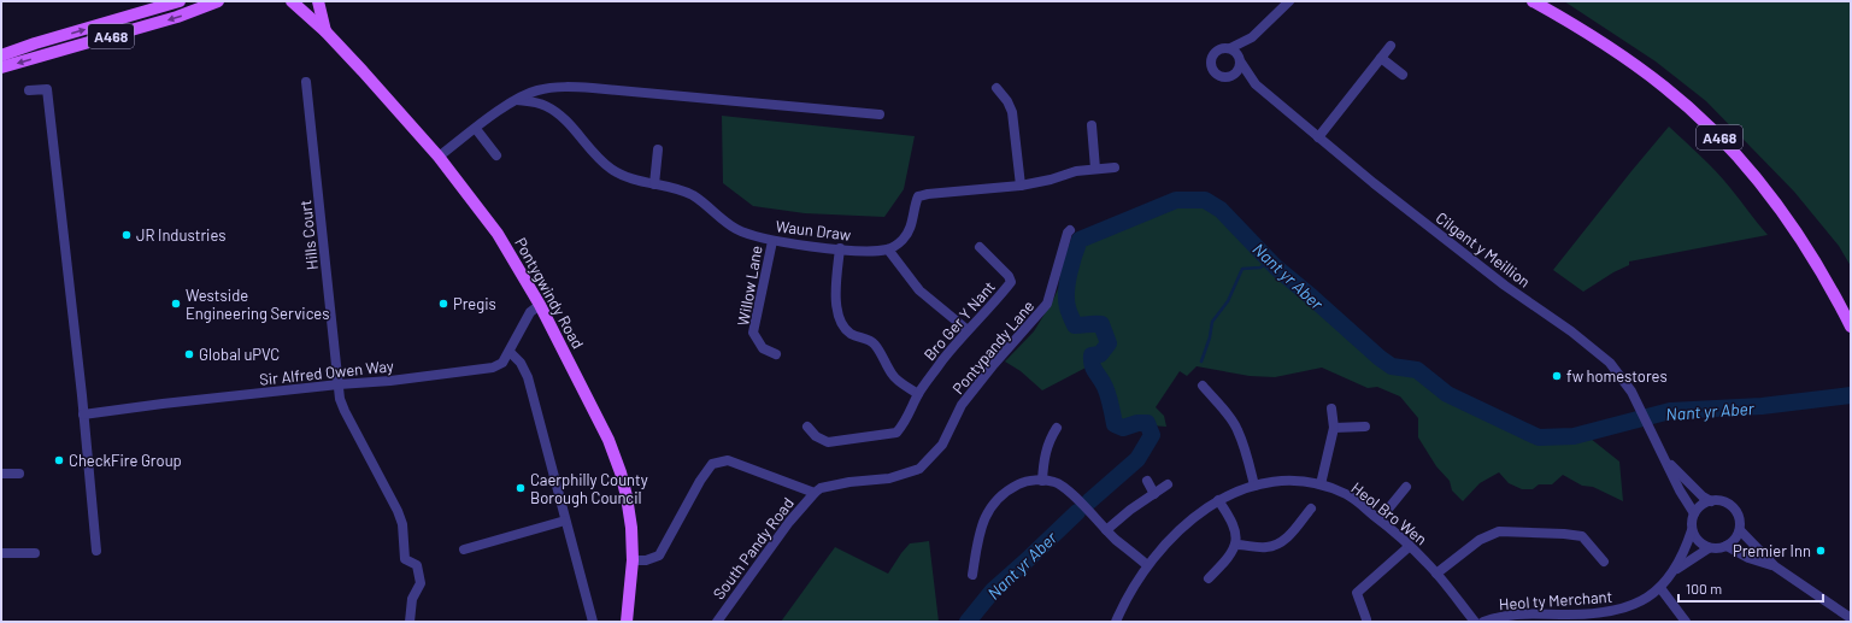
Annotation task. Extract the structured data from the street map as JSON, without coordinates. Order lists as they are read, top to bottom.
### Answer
{
  "streets": {
    "main road": ["A468", "Pontygwindy Road"],
    "street": [
      "Waun Draw",
      "Hills Court",
      "Cilgant y Meillion",
      "Willow Lane",
      "Bro Ger Y Nant",
      "Pontypandy Lane",
      "Sir Alfred Owen Way",
      "Heol Bro Wen",
      "South Pandy Road",
      "Heol ty Merchant"
    ]
  },
  "crossings": [
    ["Waun Draw", "Willow Lane"],
    ["Hills Court", "Sir Alfred Owen Way"],
    ["Cilgant y Meillion", "Heol ty Merchant"],
    ["Pontygwindy Road", "Sir Alfred Owen Way"],
    ["Pontypandy Lane", "South Pandy Road"]
  ],
  "water": ["Nant yr Aber"],
  "places": [
    "JR Industries",
    "Westside Engineering Services",
    "Pregis",
    "Global uPVC",
    "fw homestores",
    "CheckFire Group",
    "Caerphilly County Borough Council",
    "Premier Inn"
  ],
  "scale_bar": "100 m"
}
